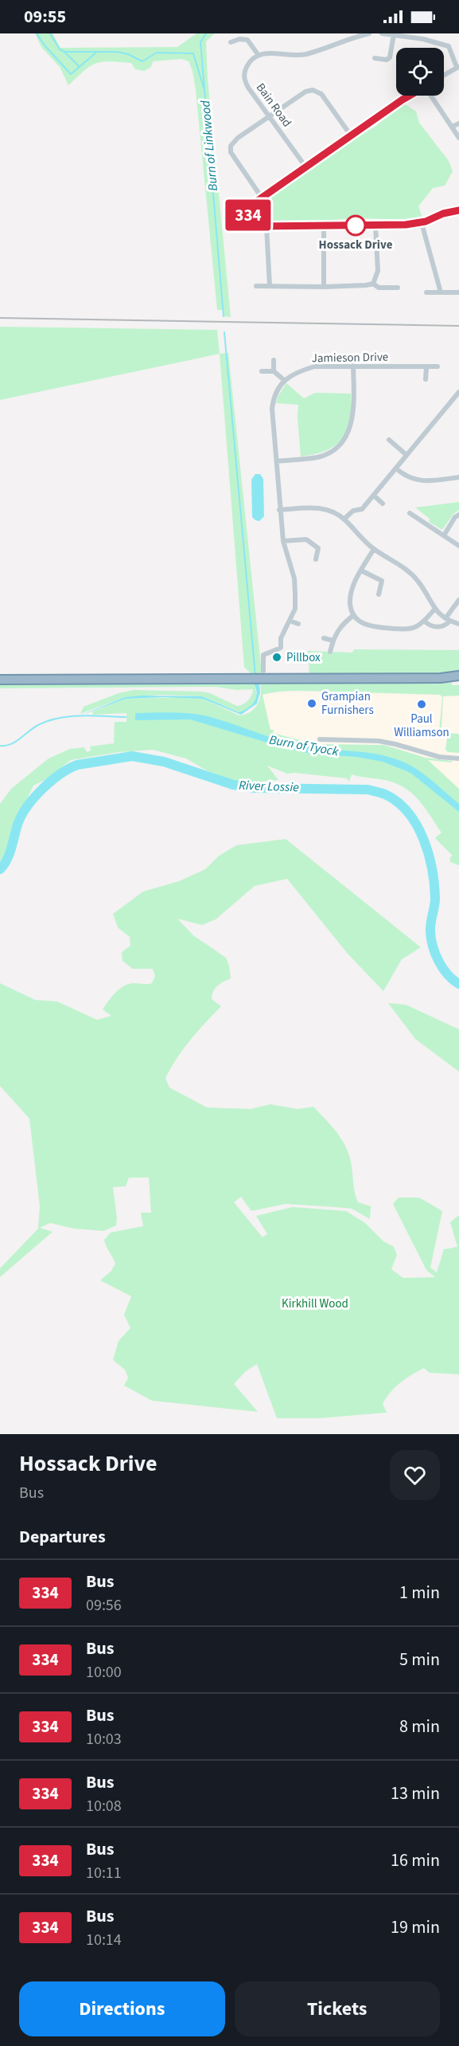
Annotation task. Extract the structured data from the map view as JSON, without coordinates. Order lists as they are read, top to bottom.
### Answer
{
  "streets": {
    "street": ["Bain Road", "Jamieson Drive"]
  },
  "water": ["Burn of Linkwood", "Burn of Tyock", "River Lossie"],
  "parks": ["Kirkhill Wood"],
  "places": [
    "Hossack Drive",
    "Pillbox",
    "Grampian Furnishers",
    "Paul Williamson"
  ],
  "lines": ["bus line 334"],
  "page": {
    "status": "09:55",
    "on_map": "334",
    "heading": [
      ["Hossack Drive", "Bus"],
      "Departures"
    ],
    "list": [
      {
        "mark": "334",
        "name": "Bus",
        "note": "09:56",
        "value": "1 min"
      },
      {
        "mark": "334",
        "name": "Bus",
        "note": "10:00",
        "value": "5 min"
      },
      {
        "mark": "334",
        "name": "Bus",
        "note": "10:03",
        "value": "8 min"
      },
      {
        "mark": "334",
        "name": "Bus",
        "note": "10:08",
        "value": "13 min"
      },
      {
        "mark": "334",
        "name": "Bus",
        "note": "10:11",
        "value": "16 min"
      },
      {
        "mark": "334",
        "name": "Bus",
        "note": "10:14",
        "value": "19 min"
      }
    ],
    "buttons": ["Directions", "Tickets"]
  }
}
